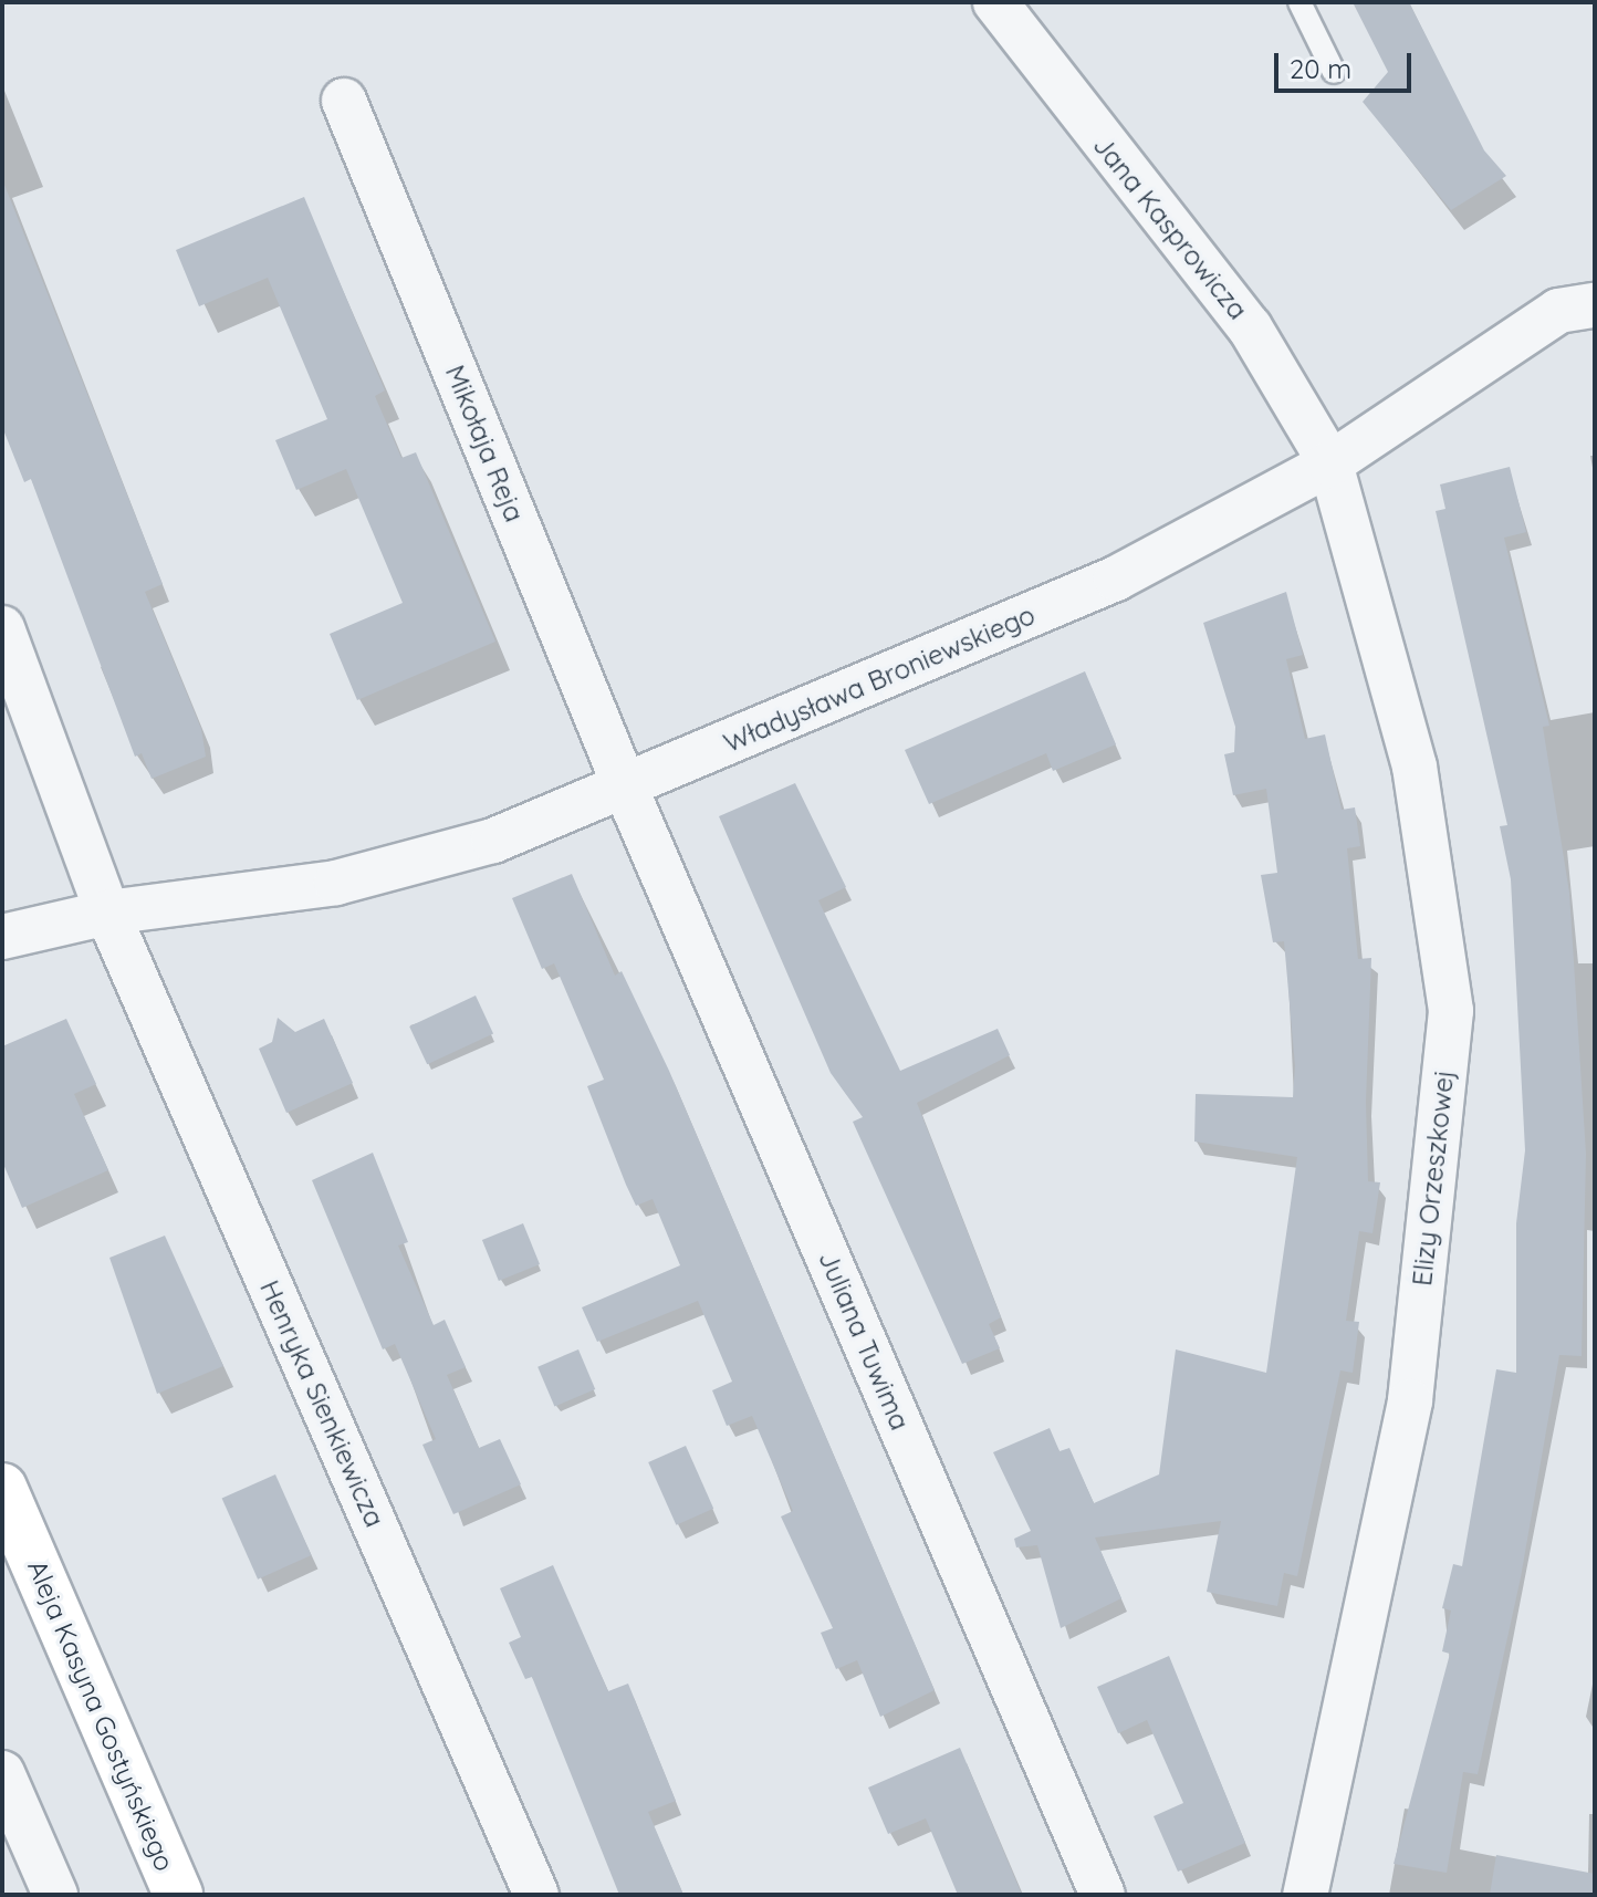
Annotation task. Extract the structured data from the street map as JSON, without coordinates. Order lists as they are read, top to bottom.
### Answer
{
  "streets": {
    "street": [
      "Jana Kasprowicza",
      "Mikołaja Reja",
      "Władysława Broniewskiego",
      "Elizy Orzeszkowej",
      "Juliana Tuwima",
      "Henryka Sienkiewicza",
      "Aleja Kasyna Gostyńskiego"
    ]
  },
  "crossings": [
    ["Jana Kasprowicza", "Władysława Broniewskiego"],
    ["Jana Kasprowicza", "Elizy Orzeszkowej"],
    ["Mikołaja Reja", "Władysława Broniewskiego"],
    ["Mikołaja Reja", "Juliana Tuwima"],
    ["Władysława Broniewskiego", "Elizy Orzeszkowej"],
    ["Władysława Broniewskiego", "Juliana Tuwima"],
    ["Władysława Broniewskiego", "Henryka Sienkiewicza"]
  ],
  "scale_bar": "20 m"
}
